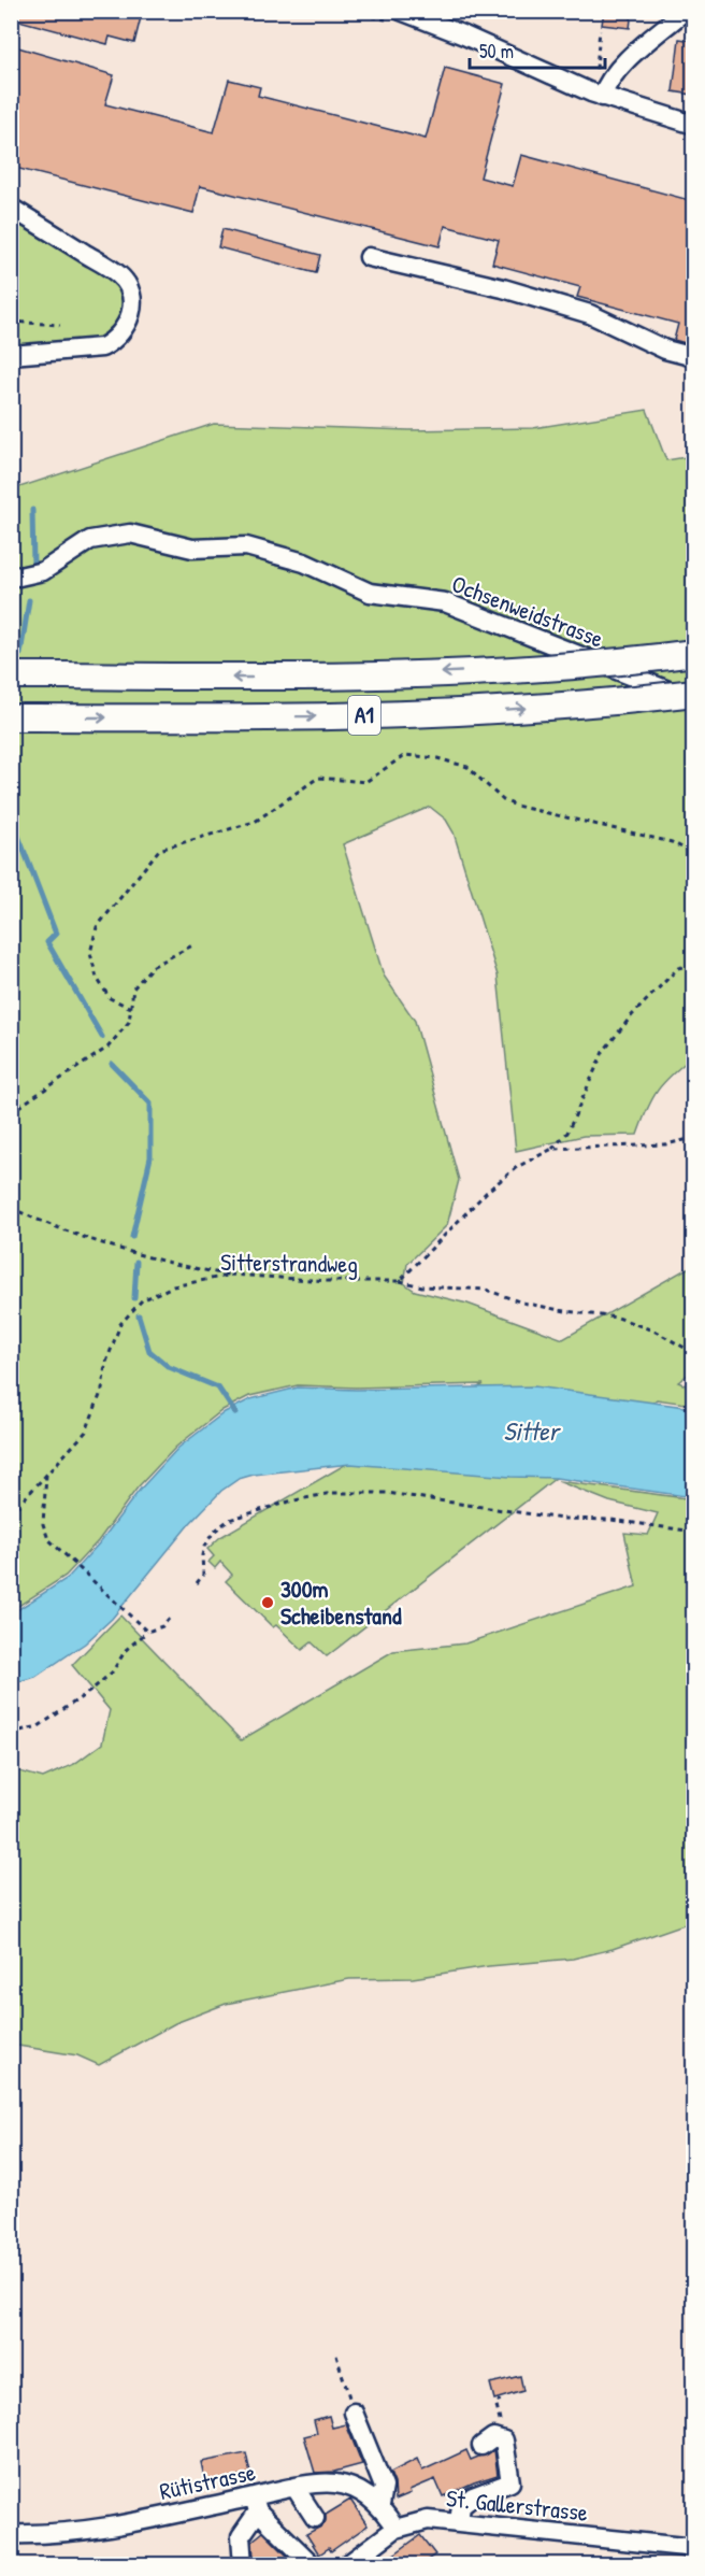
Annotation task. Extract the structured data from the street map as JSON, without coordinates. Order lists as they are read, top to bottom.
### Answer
{
  "streets": {
    "highway": ["A1"],
    "street": ["Ochsenweidstrasse", "Rütistrasse", "St. Gallerstrasse"],
    "path": ["Sitterstrandweg"]
  },
  "crossings": [
    ["Rütistrasse", "St. Gallerstrasse"]
  ],
  "water": ["Sitter"],
  "places": ["300m Scheibenstand"],
  "scale_bar": "50 m"
}
